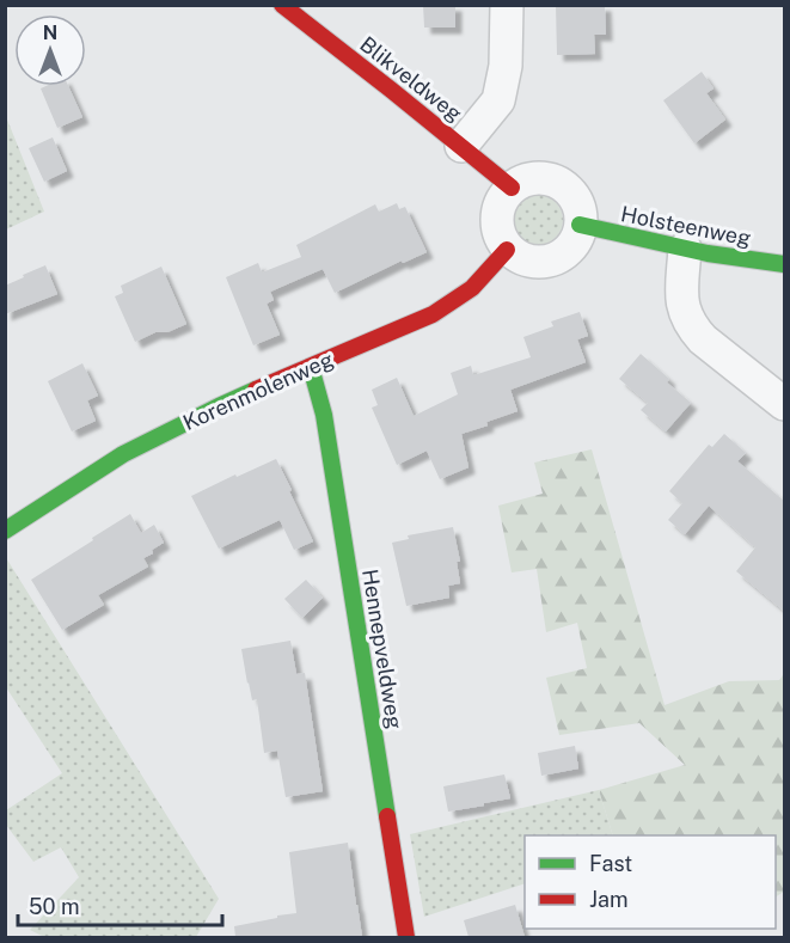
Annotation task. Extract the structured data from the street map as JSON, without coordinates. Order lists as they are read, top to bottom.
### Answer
{
  "streets": {
    "street": [
      "Blikveldweg",
      "Holsteenweg",
      "Korenmolenweg",
      "Hennepveldweg"
    ]
  },
  "crossings": [
    ["Blikveldweg", "Holsteenweg"],
    ["Blikveldweg", "Korenmolenweg"],
    ["Holsteenweg", "Korenmolenweg"],
    ["Korenmolenweg", "Hennepveldweg"]
  ],
  "legend": ["Fast", "Jam"],
  "scale_bar": "50 m",
  "north": "top"
}
